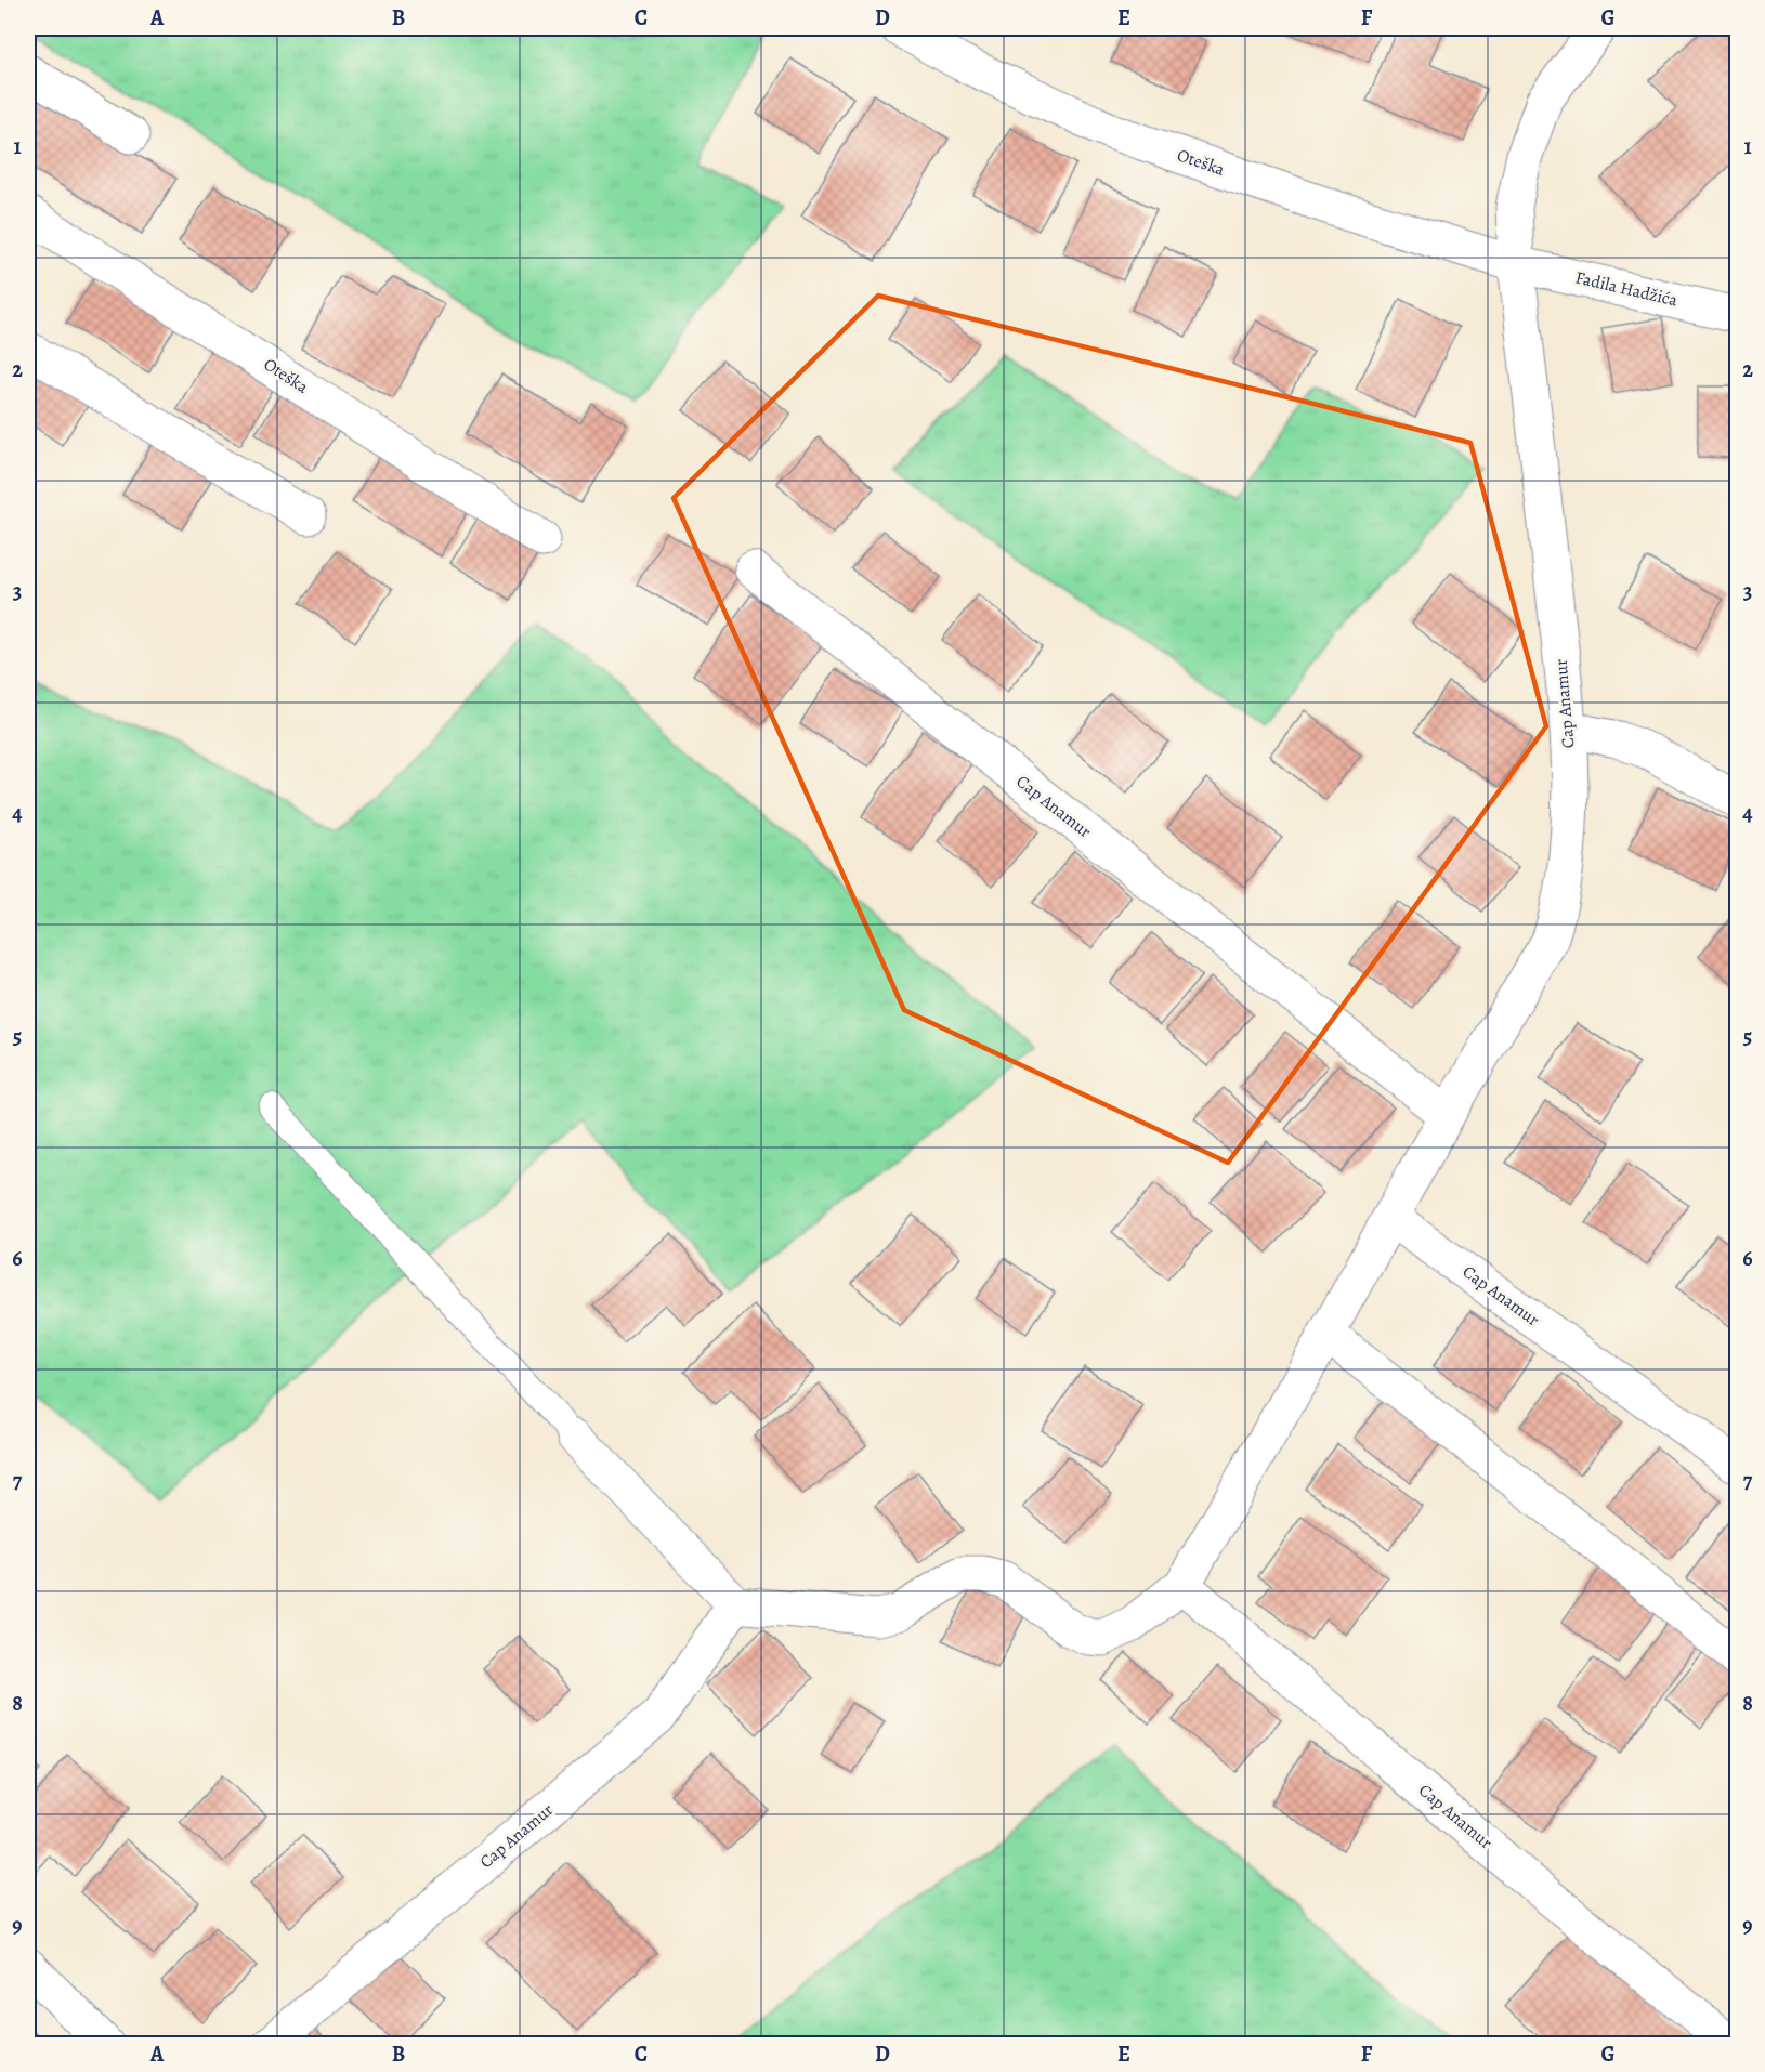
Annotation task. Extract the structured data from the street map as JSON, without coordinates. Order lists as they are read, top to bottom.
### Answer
{
  "streets": {
    "street": ["Oteška", "Fadila Hadžića", "Cap Anamur"]
  },
  "crossings": [
    ["Oteška", "Fadila Hadžića"],
    ["Oteška", "Cap Anamur"],
    ["Fadila Hadžića", "Cap Anamur"]
  ],
  "grid": {
    "columns": [
      "A",
      "B",
      "C",
      "D",
      "E",
      "F",
      "G"
    ],
    "rows": [
      "1",
      "2",
      "3",
      "4",
      "5",
      "6",
      "7",
      "8",
      "9"
    ]
  }
}
